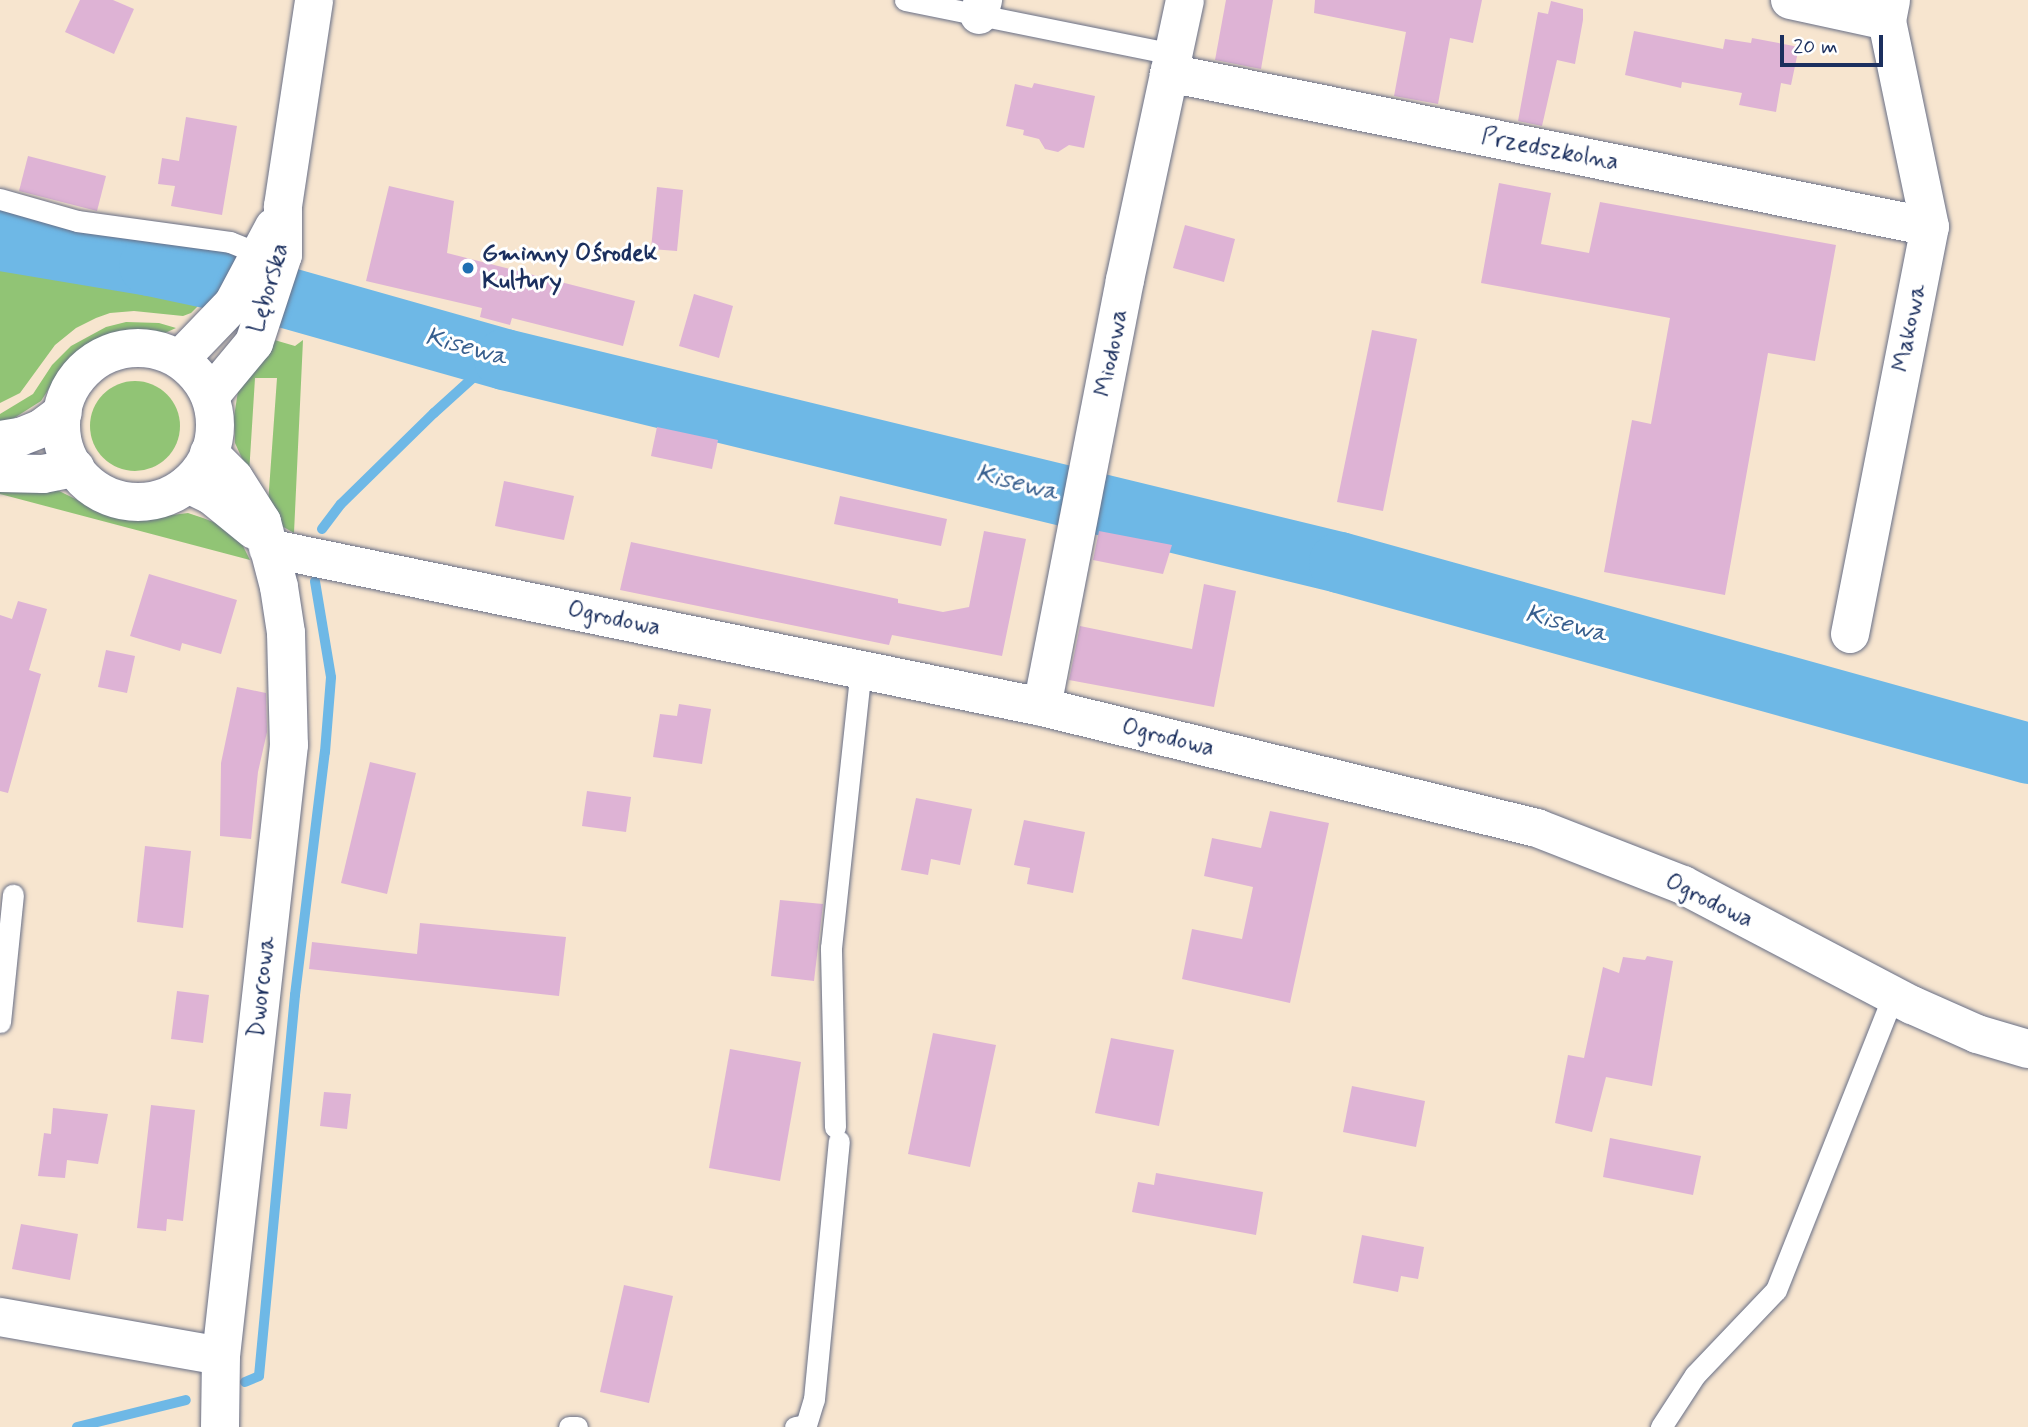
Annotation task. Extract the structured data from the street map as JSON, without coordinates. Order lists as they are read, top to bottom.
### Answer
{
  "streets": {
    "street": [
      "Przedszkolna",
      "Lęborska",
      "Makowa",
      "Miodowa",
      "Ogrodowa",
      "Dworcowa"
    ]
  },
  "crossings": [
    ["Przedszkolna", "Makowa"],
    ["Przedszkolna", "Miodowa"],
    ["Lęborska", "Dworcowa"],
    ["Miodowa", "Ogrodowa"],
    ["Ogrodowa", "Dworcowa"]
  ],
  "water": ["Kisewa"],
  "places": ["Gminny Ośrodek Kultury"],
  "scale_bar": "20 m"
}
